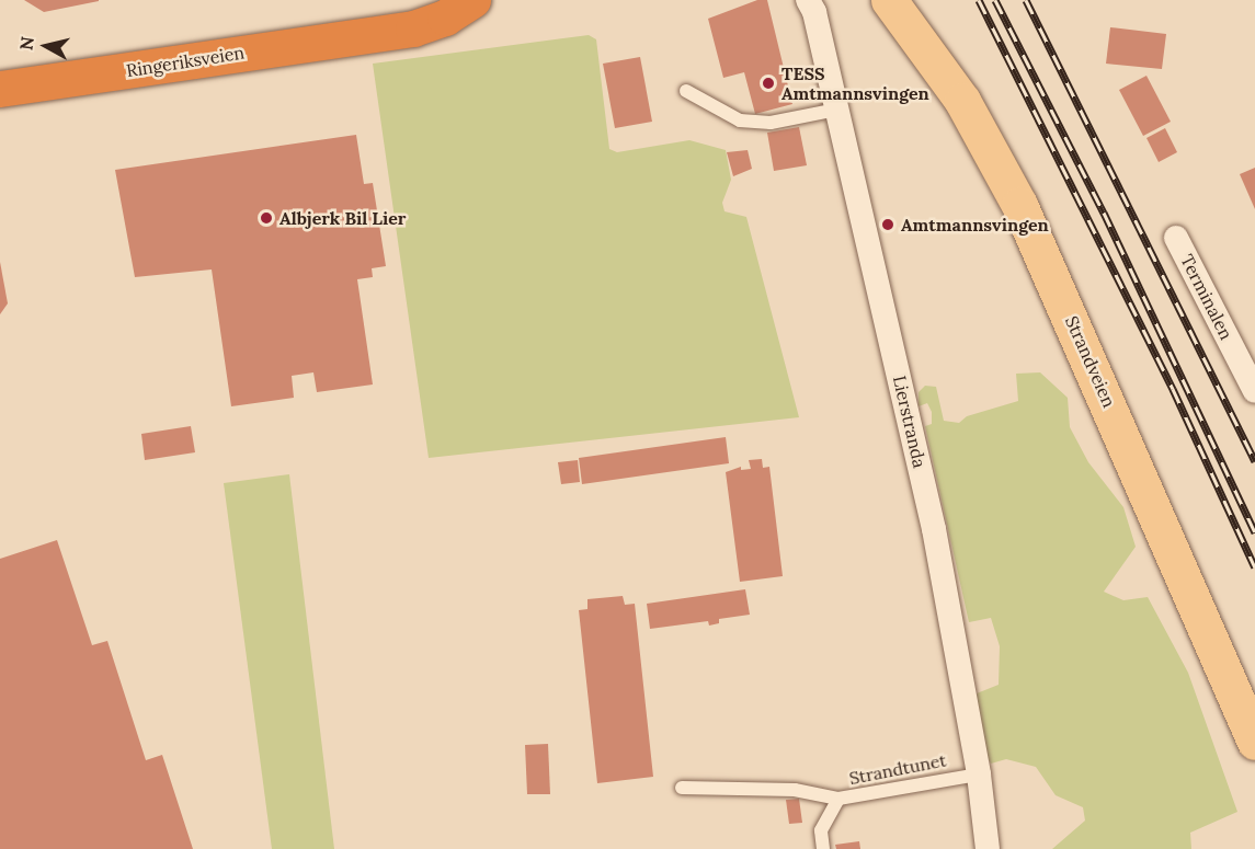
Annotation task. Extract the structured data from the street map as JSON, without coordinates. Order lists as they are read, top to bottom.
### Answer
{
  "streets": {
    "highway": ["Ringeriksveien"],
    "main road": ["Strandveien"],
    "street": ["Terminalen", "Lierstranda"],
    "lane": ["Strandtunet"]
  },
  "crossings": [
    ["Lierstranda", "Strandtunet"]
  ],
  "places": ["TESS Amtmannsvingen", "Albjerk Bil Lier", "Amtmannsvingen"],
  "north": "left"
}
